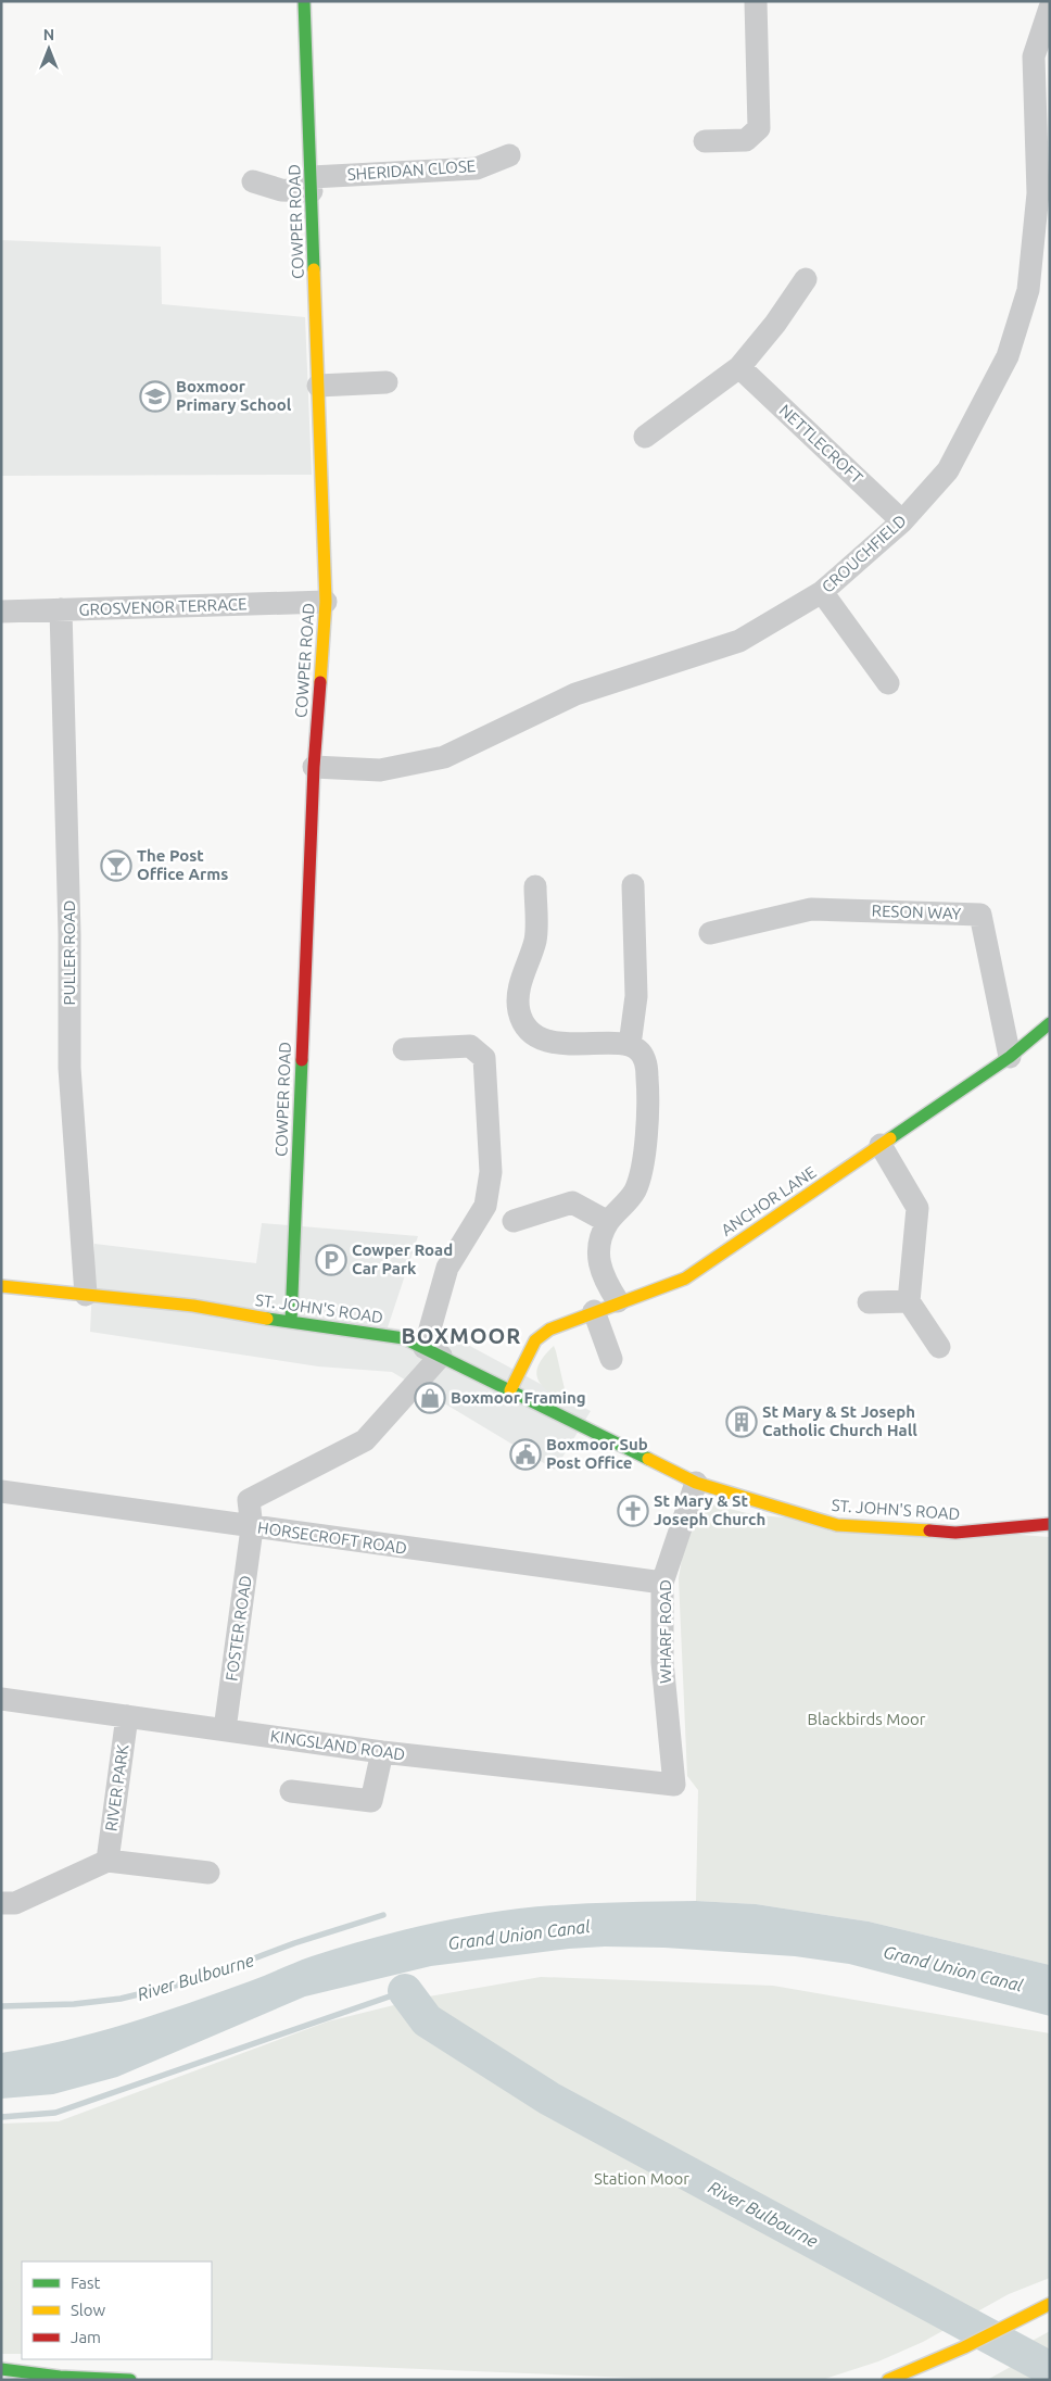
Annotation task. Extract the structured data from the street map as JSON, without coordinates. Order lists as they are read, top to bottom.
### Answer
{
  "streets": {
    "street": [
      "SHERIDAN CLOSE",
      "COWPER ROAD",
      "NETTLECROFT",
      "CROUCHFIELD",
      "GROSVENOR TERRACE",
      "RESON WAY",
      "PULLER ROAD",
      "ANCHOR LANE",
      "ST. JOHN'S ROAD",
      "HORSECROFT ROAD",
      "FOSTER ROAD",
      "WHARF ROAD",
      "KINGSLAND ROAD",
      "RIVER PARK"
    ]
  },
  "crossings": [
    ["SHERIDAN CLOSE", "COWPER ROAD"],
    ["COWPER ROAD", "CROUCHFIELD"],
    ["COWPER ROAD", "GROSVENOR TERRACE"],
    ["COWPER ROAD", "ST. JOHN'S ROAD"],
    ["NETTLECROFT", "CROUCHFIELD"],
    ["GROSVENOR TERRACE", "PULLER ROAD"],
    ["RESON WAY", "ANCHOR LANE"],
    ["PULLER ROAD", "ST. JOHN'S ROAD"],
    ["ANCHOR LANE", "ST. JOHN'S ROAD"],
    ["ST. JOHN'S ROAD", "FOSTER ROAD"],
    ["ST. JOHN'S ROAD", "WHARF ROAD"],
    ["HORSECROFT ROAD", "FOSTER ROAD"],
    ["HORSECROFT ROAD", "WHARF ROAD"],
    ["FOSTER ROAD", "KINGSLAND ROAD"],
    ["WHARF ROAD", "KINGSLAND ROAD"],
    ["KINGSLAND ROAD", "RIVER PARK"]
  ],
  "districts": ["BOXMOOR"],
  "water": ["Grand Union Canal", "River Bulbourne"],
  "parks": ["Blackbirds Moor", "Station Moor"],
  "places": {
    "school or university": ["Boxmoor Primary School"],
    "bar": ["The Post Office Arms"],
    "parking": ["Cowper Road Car Park"],
    "shop": ["Boxmoor Framing"],
    "building": ["St Mary & St Joseph Catholic Church Hall"],
    "public building": ["Boxmoor Sub Post Office"],
    "church": ["St Mary & St Joseph Church"]
  },
  "legend": ["Fast", "Slow", "Jam"],
  "north": "top"
}
